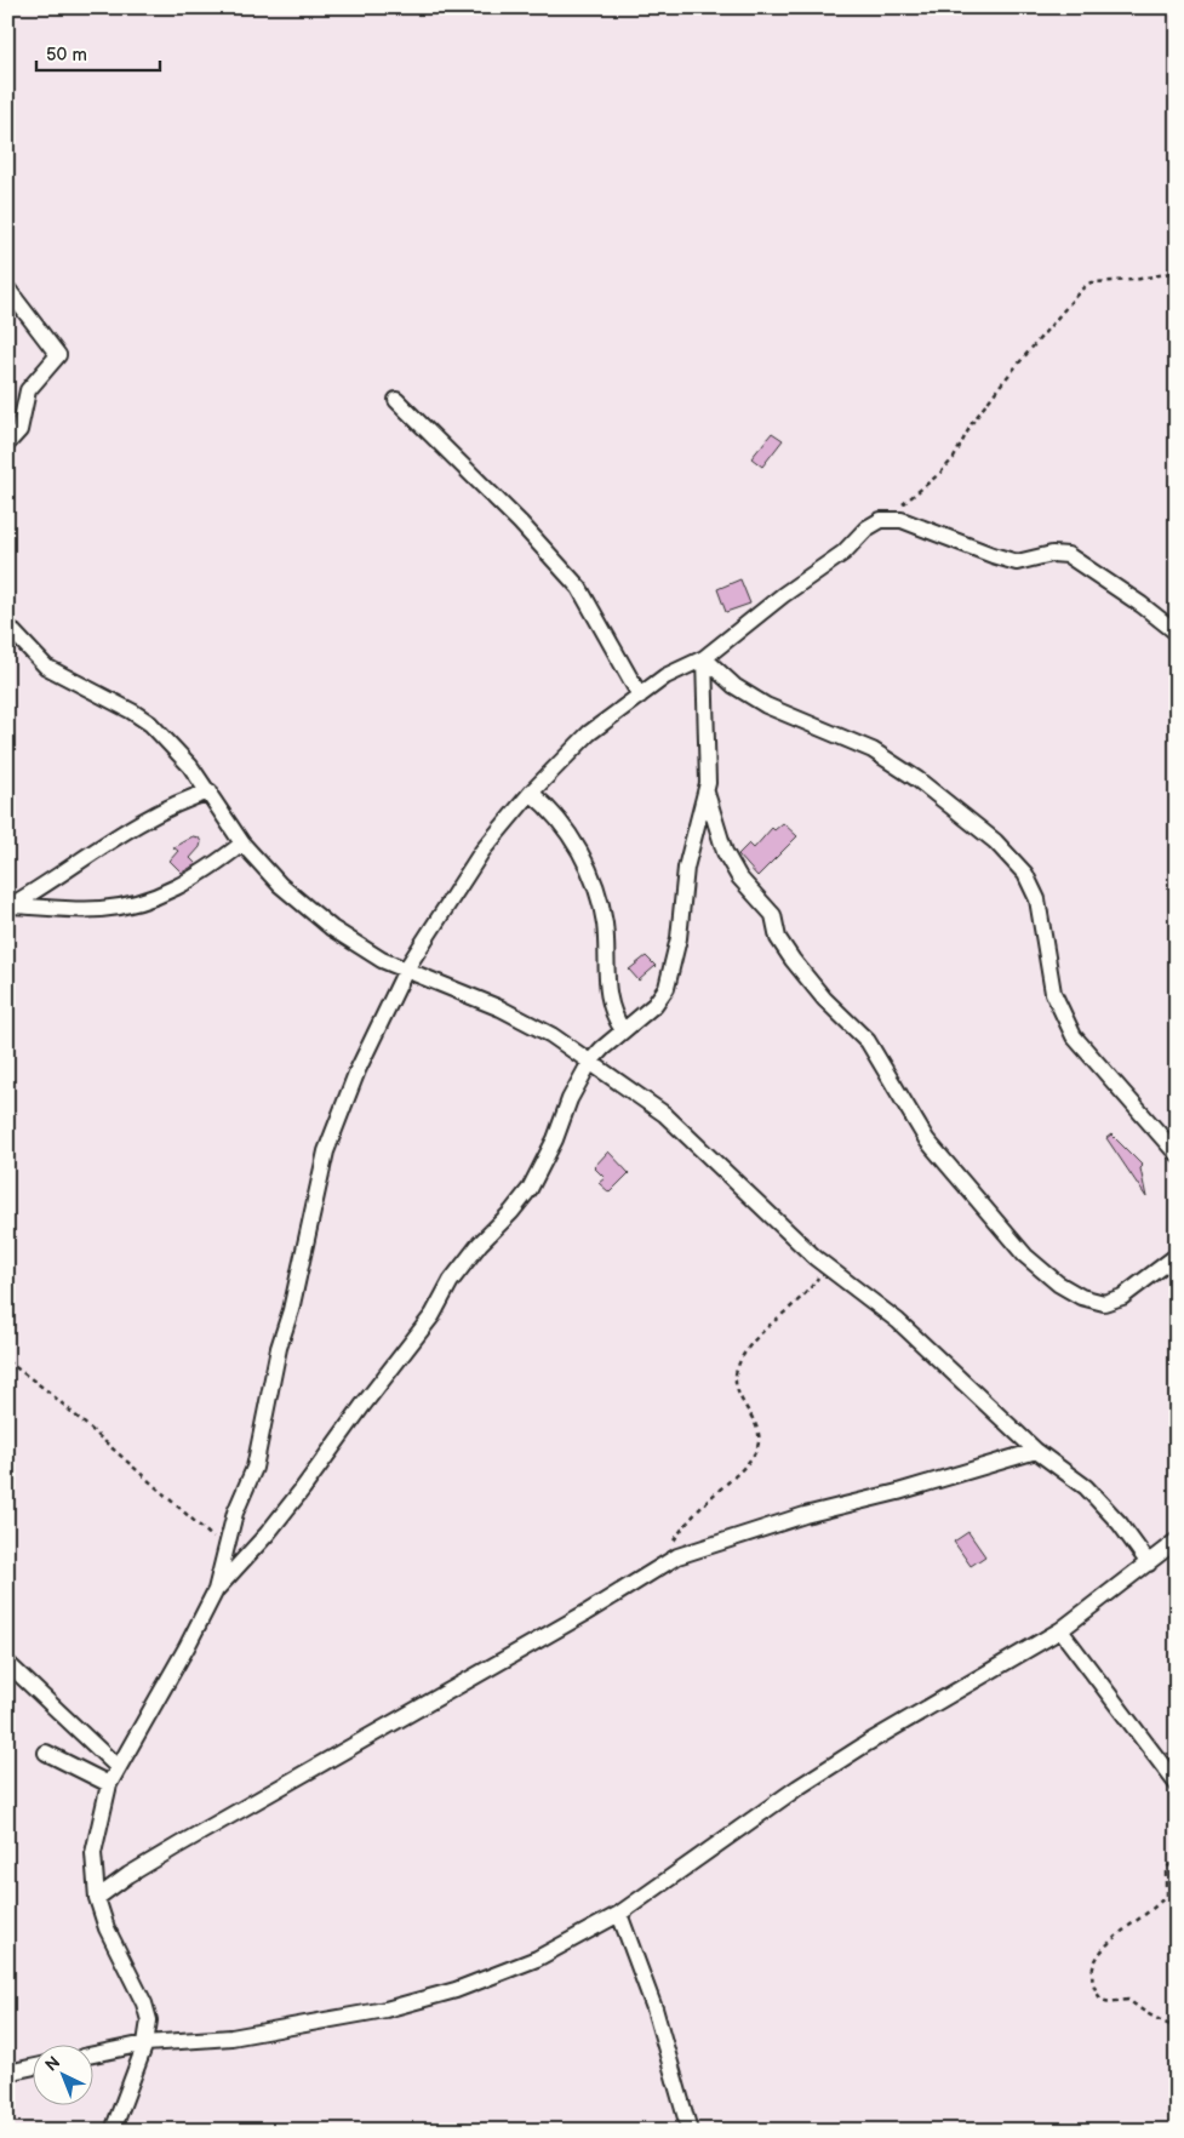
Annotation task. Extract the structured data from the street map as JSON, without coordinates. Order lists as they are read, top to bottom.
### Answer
{
  "scale_bar": "50 m",
  "north": "top left"
}
